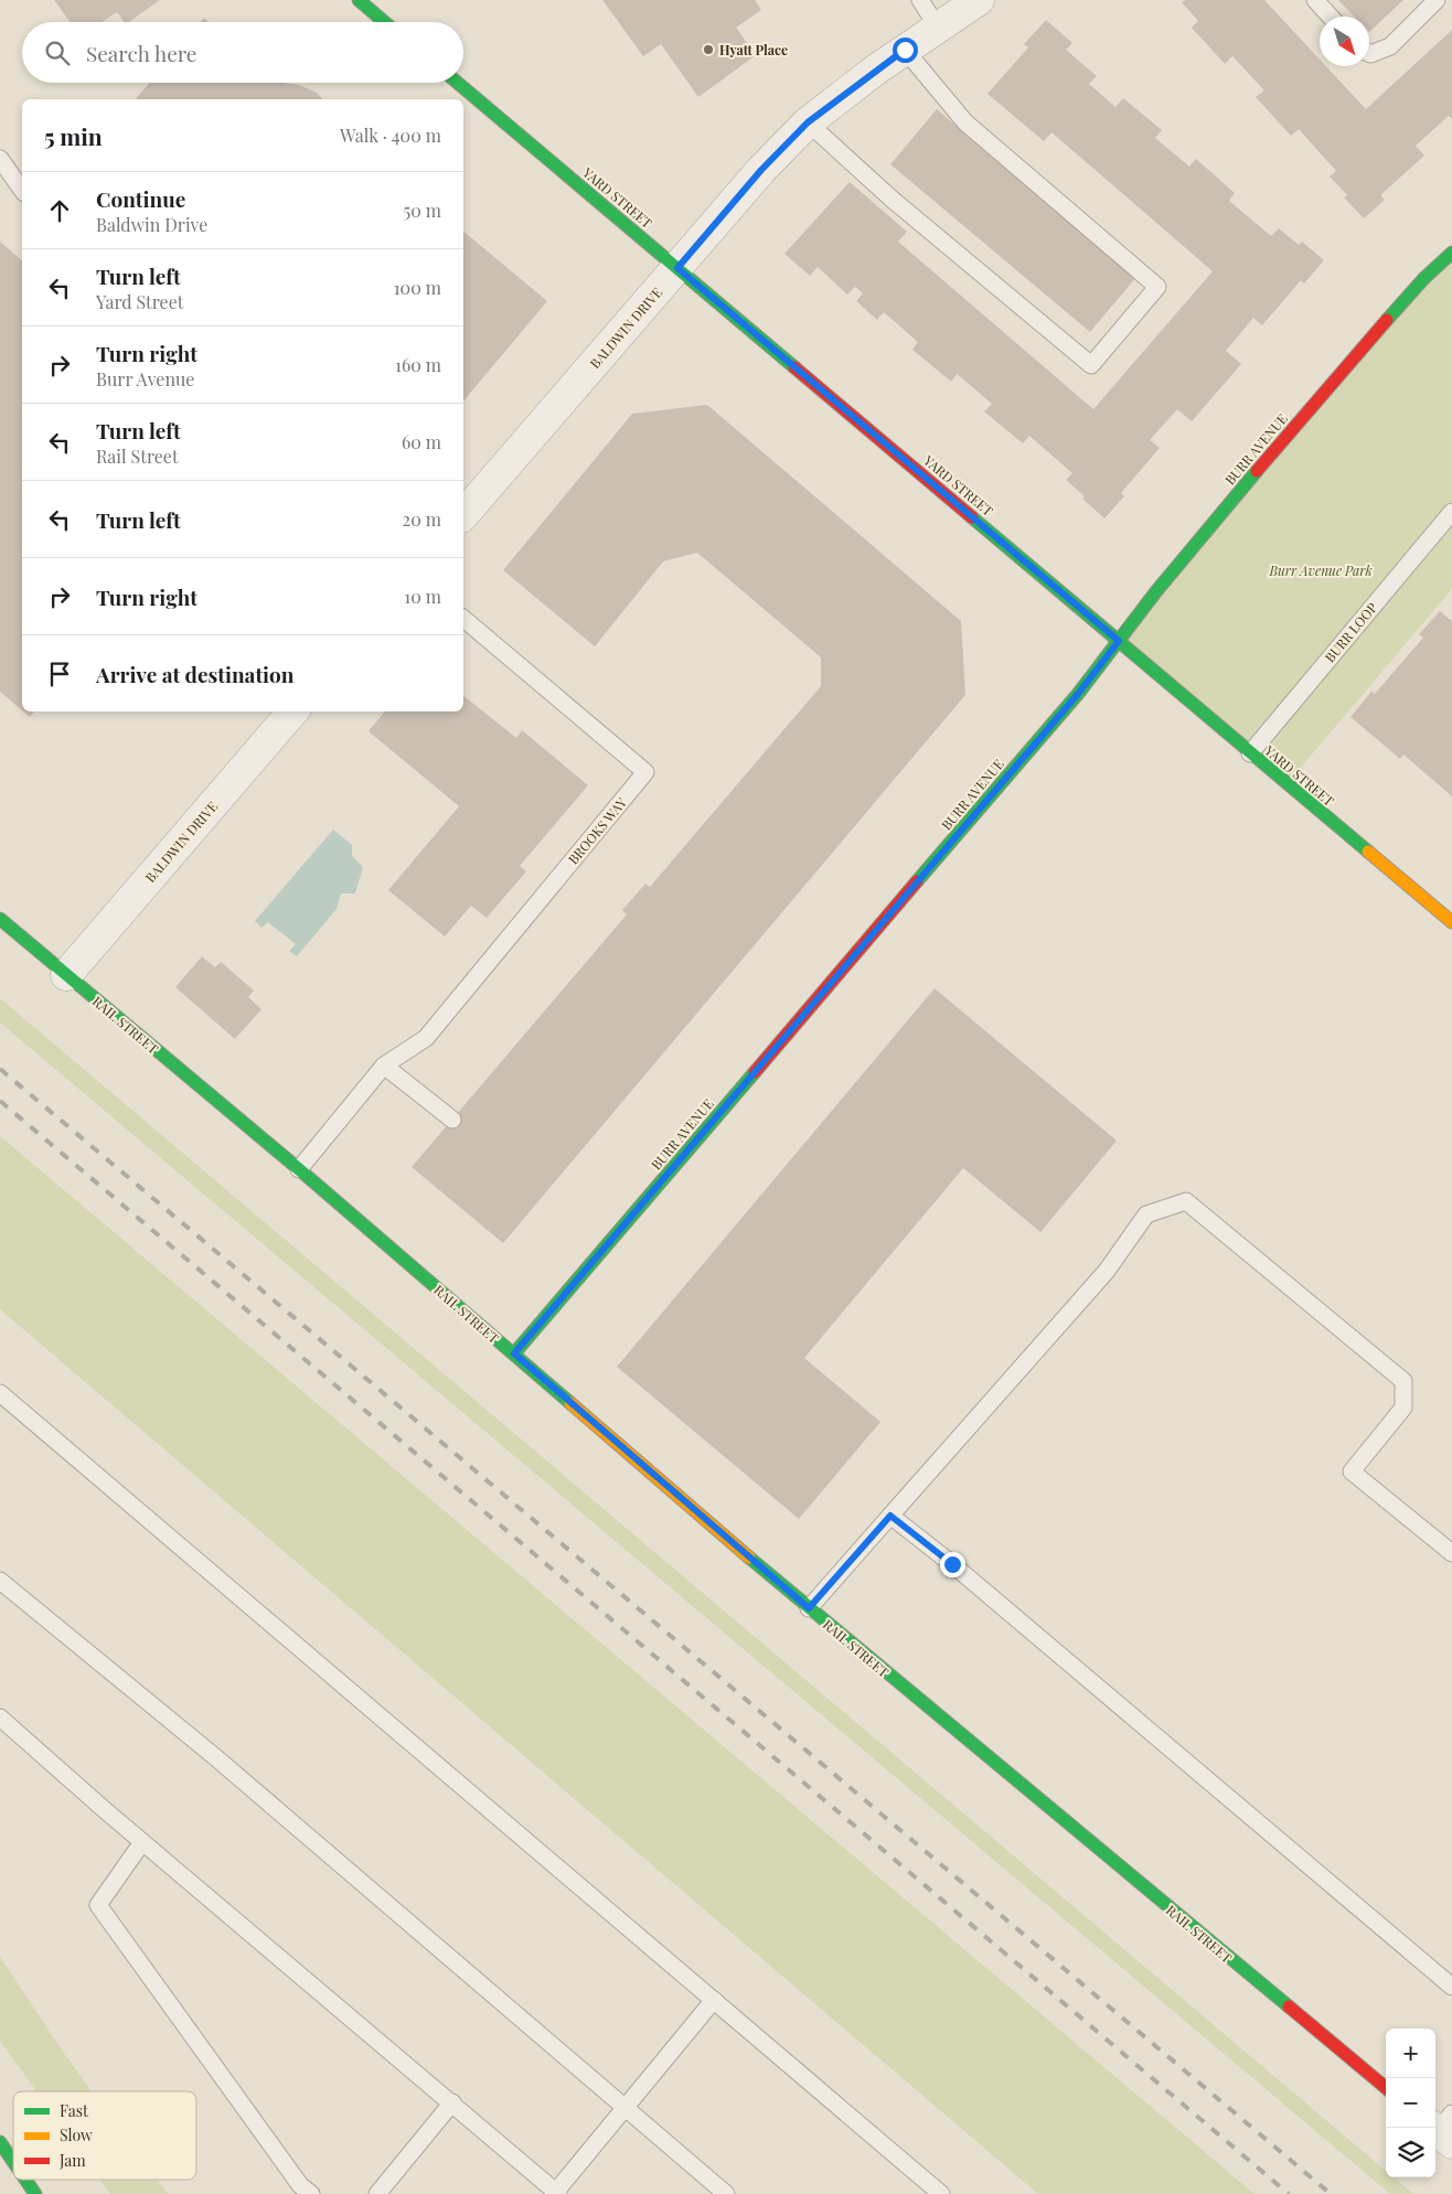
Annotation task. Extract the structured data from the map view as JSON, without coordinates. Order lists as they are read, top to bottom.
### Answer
{
  "streets": {
    "street": [
      "YARD STREET",
      "BALDWIN DRIVE",
      "BURR AVENUE",
      "RAIL STREET"
    ],
    "lane": ["BURR LOOP", "BROOKS WAY"]
  },
  "crossings": [
    ["YARD STREET", "BALDWIN DRIVE"],
    ["YARD STREET", "BURR AVENUE"],
    ["YARD STREET", "BURR LOOP"],
    ["BALDWIN DRIVE", "RAIL STREET"],
    ["BURR AVENUE", "RAIL STREET"]
  ],
  "parks": ["Burr Avenue Park"],
  "places": ["Hyatt Place"],
  "legend": ["Fast", "Slow", "Jam"],
  "north": "bottom right",
  "page": {
    "search": "Search here",
    "heading": ["5 min", "Walk · 400 m"],
    "list": [
      ["Continue", "Baldwin Drive", "50 m"],
      ["Turn left", "Yard Street", "100 m"],
      ["Turn right", "Burr Avenue", "160 m"],
      ["Turn left", "Rail Street", "60 m"],
      ["Turn left", "20 m"],
      ["Turn right", "10 m"],
      "Arrive at destination"
    ],
    "map_buttons": ["+", "−"]
  }
}
